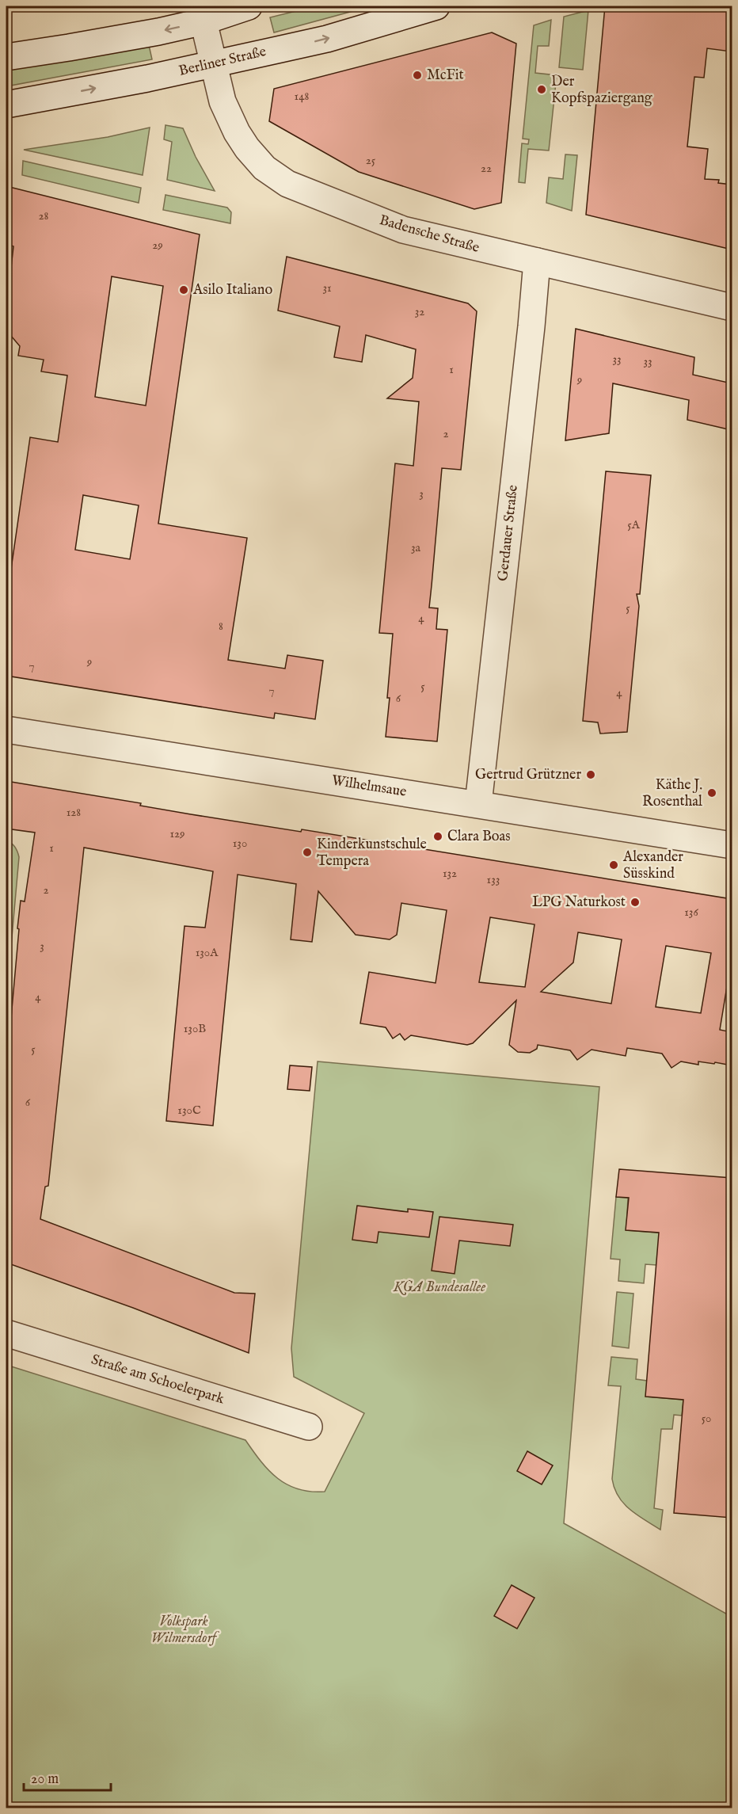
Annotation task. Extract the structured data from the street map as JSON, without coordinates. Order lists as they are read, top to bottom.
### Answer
{
  "streets": {
    "street": [
      "Berliner Straße",
      "Badensche Straße",
      "Gerdauer Straße",
      "Wilhelmsaue",
      "Straße am Schoelerpark"
    ]
  },
  "crossings": [
    ["Berliner Straße", "Badensche Straße"],
    ["Badensche Straße", "Gerdauer Straße"],
    ["Gerdauer Straße", "Wilhelmsaue"]
  ],
  "parks": ["KGA Bundesallee", "Volkspark Wilmersdorf"],
  "places": [
    "McFit",
    "Der Kopfspaziergang",
    "Asilo Italiano",
    "Gertrud Grützner",
    "Käthe J. Rosenthal",
    "Clara Boas",
    "Kinderkunstschule Tempera",
    "Alexander Süsskind",
    "LPG Naturkost"
  ],
  "house_numbers": [
    "148",
    "25",
    "22",
    "28",
    "29",
    "31",
    "32",
    "33",
    "33",
    "1",
    "9",
    "2",
    "3",
    "5A",
    "3a",
    "5",
    "4",
    "8",
    "9",
    "7",
    "5",
    "7",
    "4",
    "6",
    "128",
    "129",
    "130",
    "1",
    "132",
    "133",
    "2",
    "136",
    "3",
    "130A",
    "4",
    "130B",
    "5",
    "6",
    "130C",
    "50"
  ],
  "scale_bar": "20 m"
}
